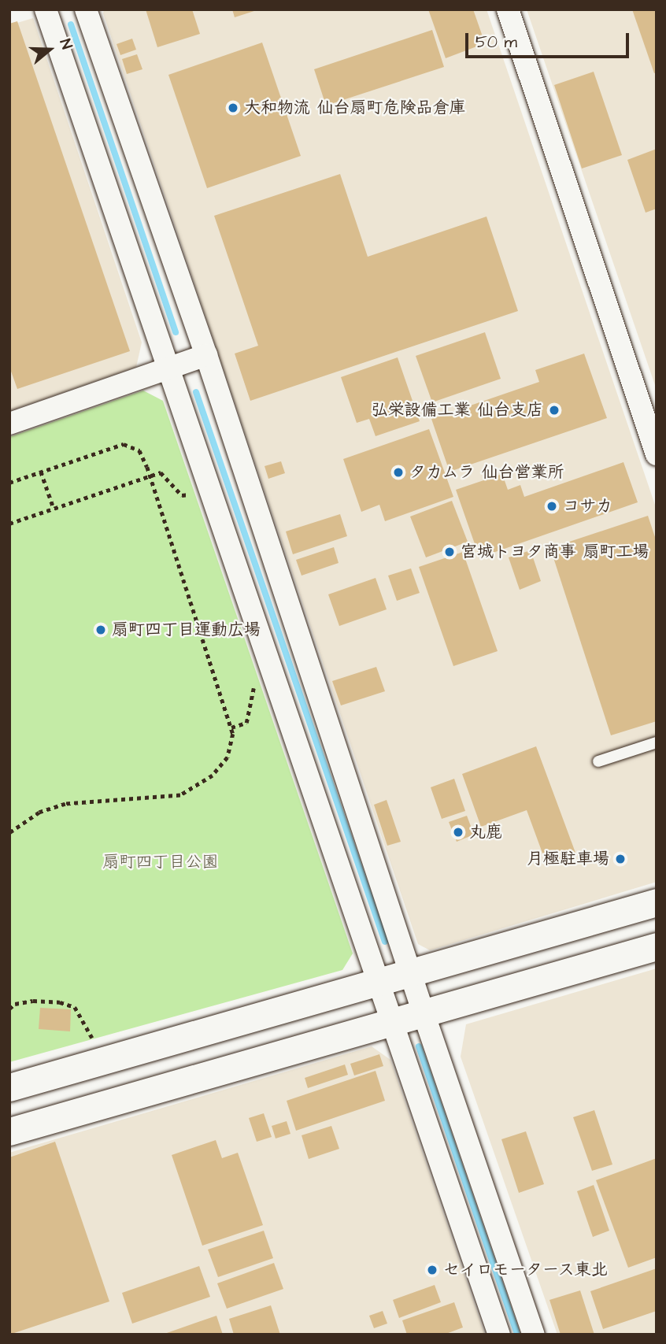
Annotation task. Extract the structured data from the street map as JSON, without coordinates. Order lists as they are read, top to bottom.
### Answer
{
  "parks": ["扇町四丁目公園"],
  "places": [
    "大和物流 仙台扇町危険品倉庫",
    "弘栄設備工業 仙台支店",
    "タカムラ 仙台営業所",
    "コサカ",
    "宮城トヨタ商事 扇町工場",
    "扇町四丁目運動広場",
    "丸鹿",
    "月極駐車場",
    "セイロモータース東北"
  ],
  "scale_bar": "50 m",
  "north": "right"
}
